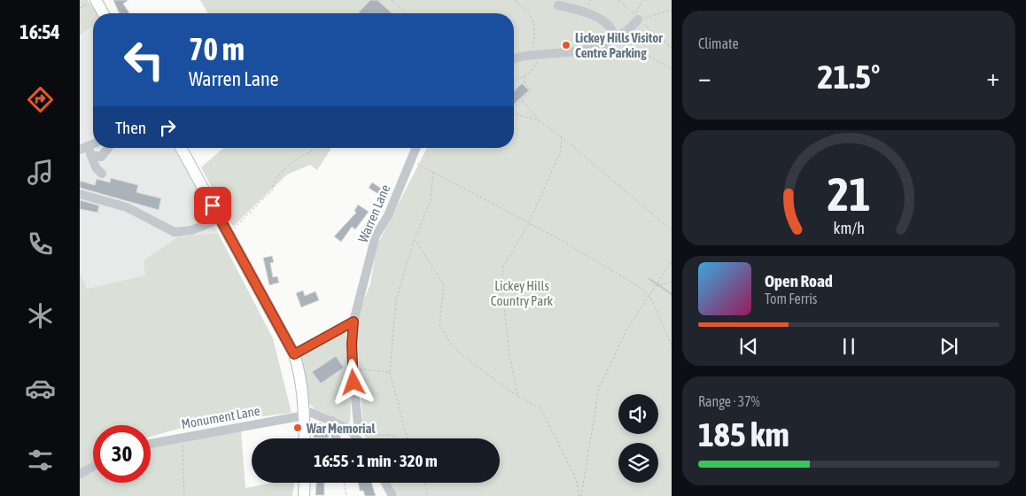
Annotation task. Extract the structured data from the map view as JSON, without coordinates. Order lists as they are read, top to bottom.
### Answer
{
  "streets": {
    "street": ["Warren Lane", "Monument Lane"]
  },
  "parks": ["Lickey Hills Country Park"],
  "places": ["Lickey Hills Visitor Centre Parking", "War Memorial"],
  "page": {
    "tabs": "16:54",
    "tile": [
      "Climate",
      ["Range · 37%", "185 km"]
    ],
    "turn": ["70 m", "Warren Lane"],
    "heat": ["−", "21.5°", "+"],
    "then": "Then",
    "song": ["Open Road", "Tom Ferris"],
    "limit": "30",
    "trip": "16:55 · 1 min · 320 m",
    "gauge": ["21", "km/h"]
  }
}
